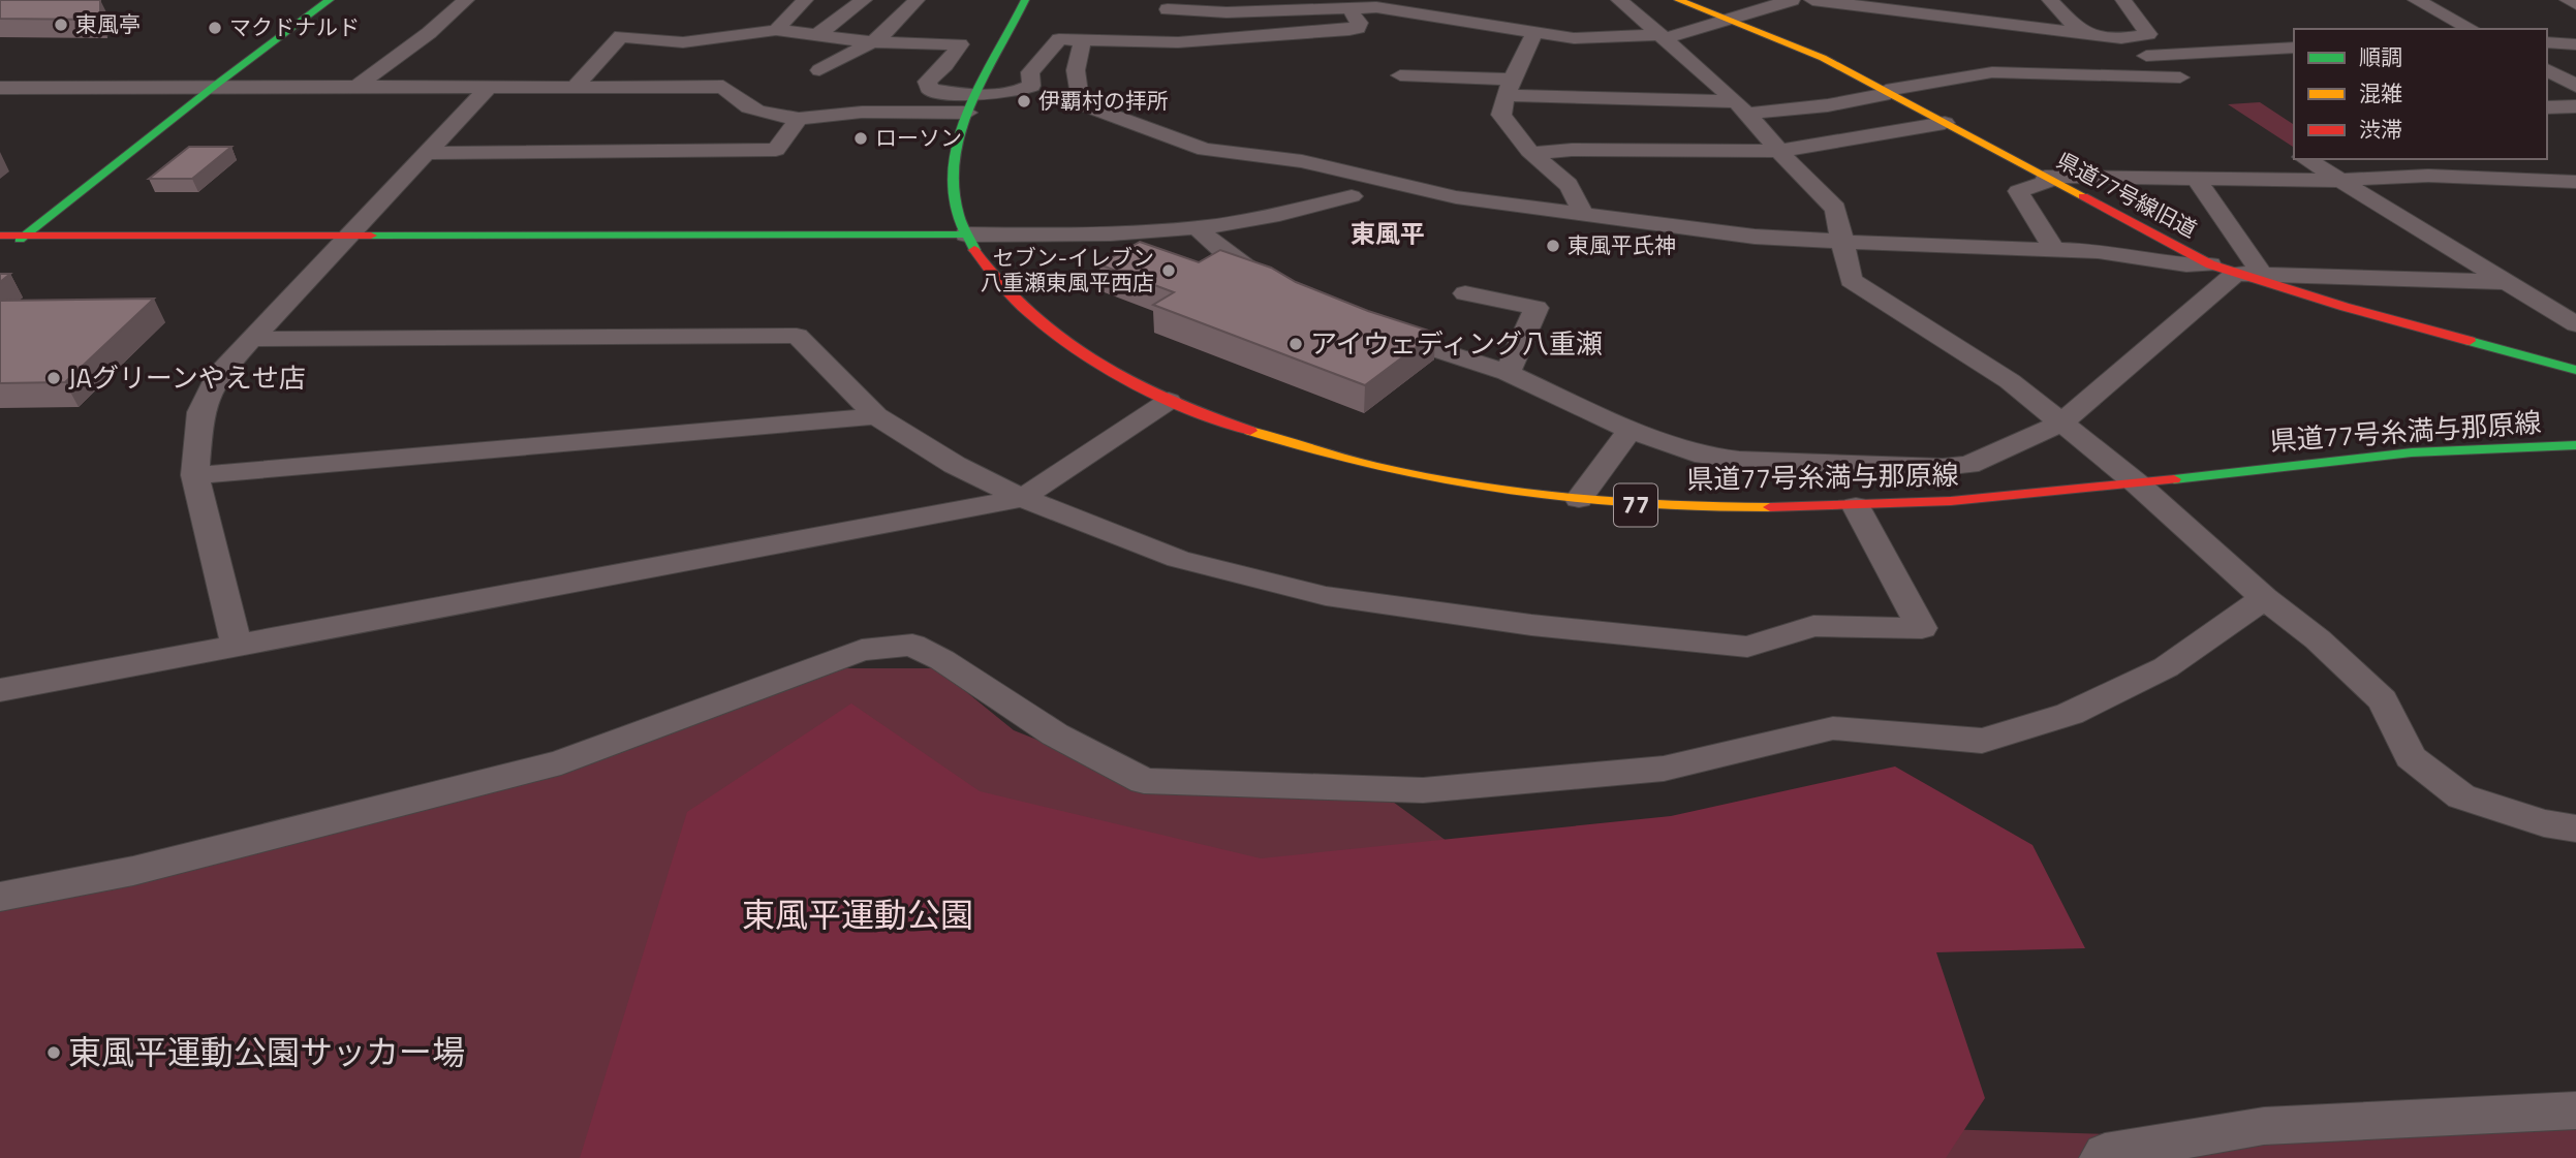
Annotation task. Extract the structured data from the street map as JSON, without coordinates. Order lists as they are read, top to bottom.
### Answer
{
  "streets": {
    "street": ["県道77号線旧道", "県道77号糸満与那原線", "77"]
  },
  "districts": ["東風平"],
  "parks": ["東風平運動公園"],
  "places": [
    "東風亭",
    "マクドナルド",
    "伊覇村の拝所",
    "ローソン",
    "東風平氏神",
    "セブン-イレブン 八重瀬東風平西店",
    "アイウェディング八重瀬",
    "JAグリーンやえせ店",
    "東風平運動公園サッカー場"
  ],
  "legend": ["順調", "混雑", "渋滞"]
}
